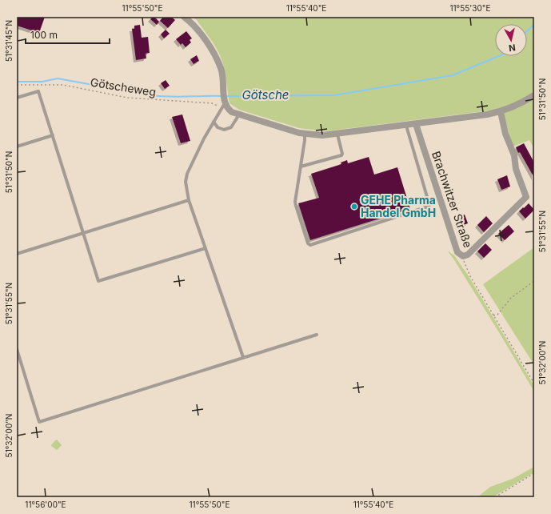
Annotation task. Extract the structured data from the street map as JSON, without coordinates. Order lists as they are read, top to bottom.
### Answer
{
  "streets": {
    "street": ["Brachwitzer Straße"],
    "path": ["Götscheweg"]
  },
  "water": ["Götsche"],
  "places": ["GEHE Pharma Handel GmbH"],
  "scale_bar": "100 m",
  "north": "bottom",
  "coordinates": [
    "11°55'50\"E",
    "11°55'40\"E",
    "11°55'30\"E",
    "51°31'45\"N",
    "51°31'50\"N",
    "51°31'55\"N",
    "51°32'00\"N",
    "11°56'00\"E"
  ]
}
